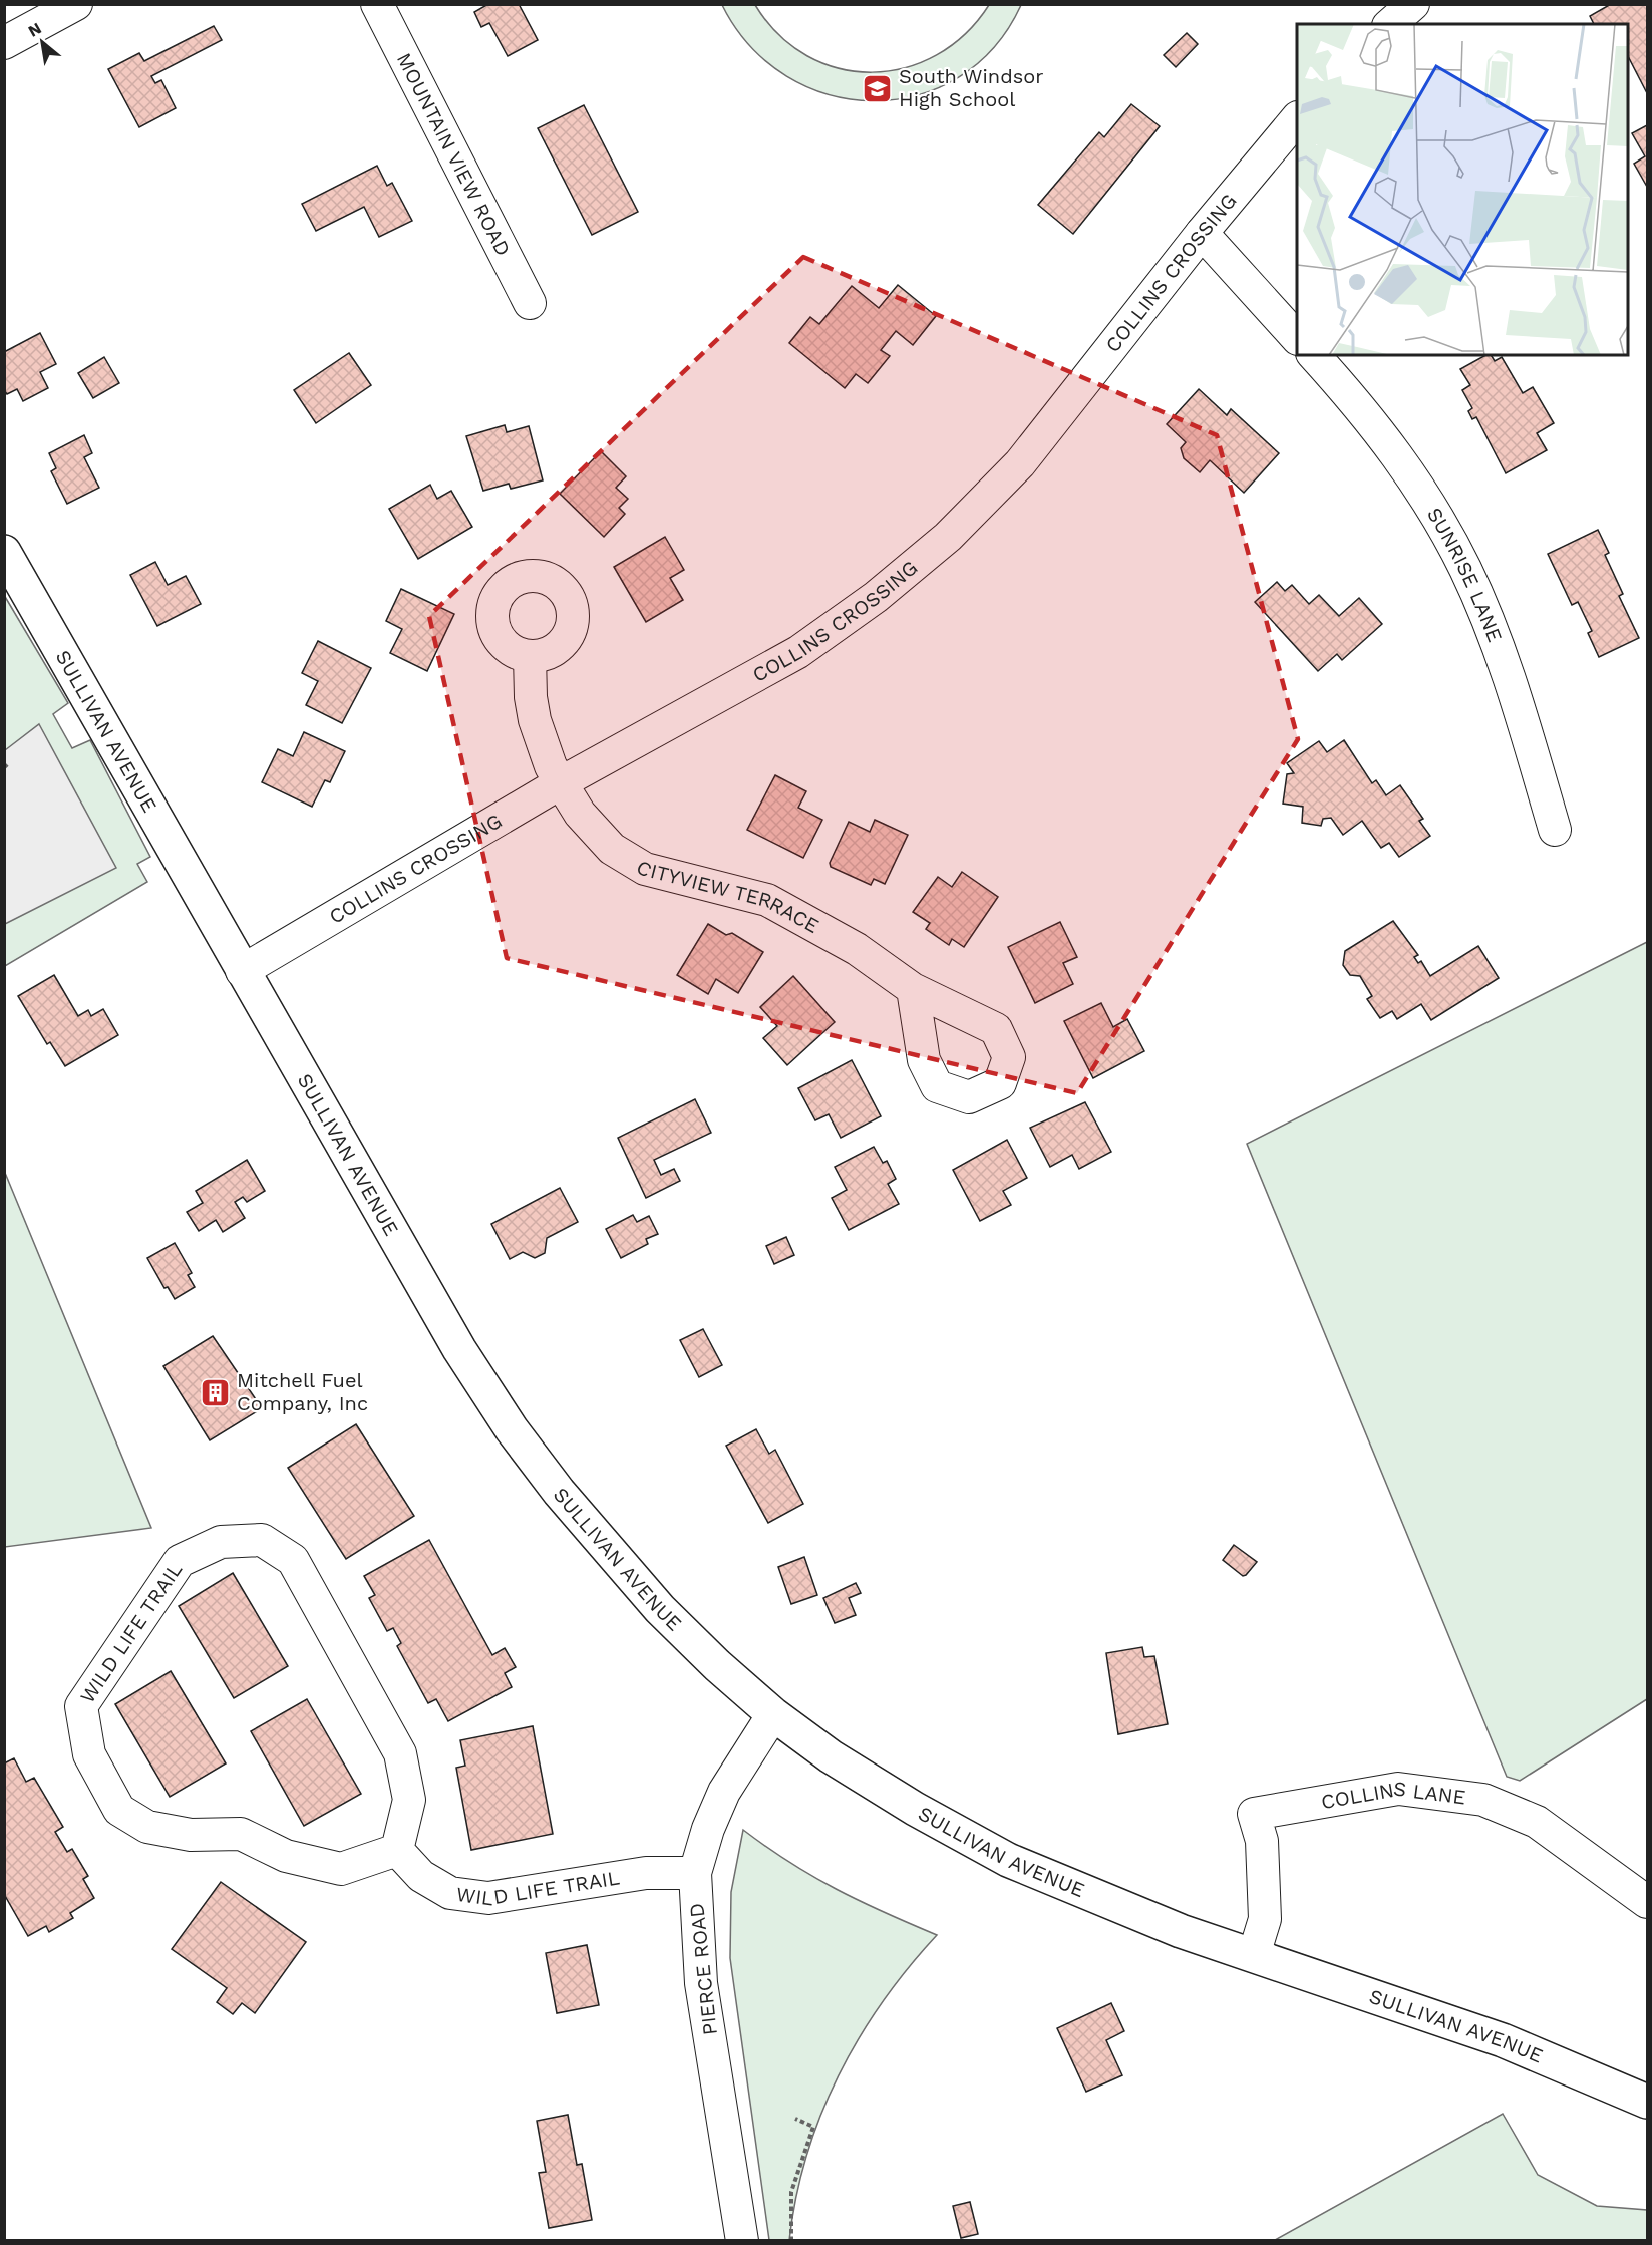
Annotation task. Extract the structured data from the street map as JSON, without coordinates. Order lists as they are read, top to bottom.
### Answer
{
  "streets": {
    "main road": ["SULLIVAN AVENUE"],
    "street": [
      "MOUNTAIN VIEW ROAD",
      "COLLINS CROSSING",
      "SUNRISE LANE",
      "CITYVIEW TERRACE",
      "WILD LIFE TRAIL",
      "COLLINS LANE",
      "PIERCE ROAD"
    ]
  },
  "crossings": [
    ["COLLINS CROSSING", "SULLIVAN AVENUE"],
    ["COLLINS CROSSING", "CITYVIEW TERRACE"],
    ["SULLIVAN AVENUE", "COLLINS LANE"],
    ["SULLIVAN AVENUE", "PIERCE ROAD"],
    ["WILD LIFE TRAIL", "PIERCE ROAD"]
  ],
  "places": {
    "school or university": ["South Windsor High School"],
    "building": ["Mitchell Fuel Company, Inc"]
  },
  "north": "top left"
}
